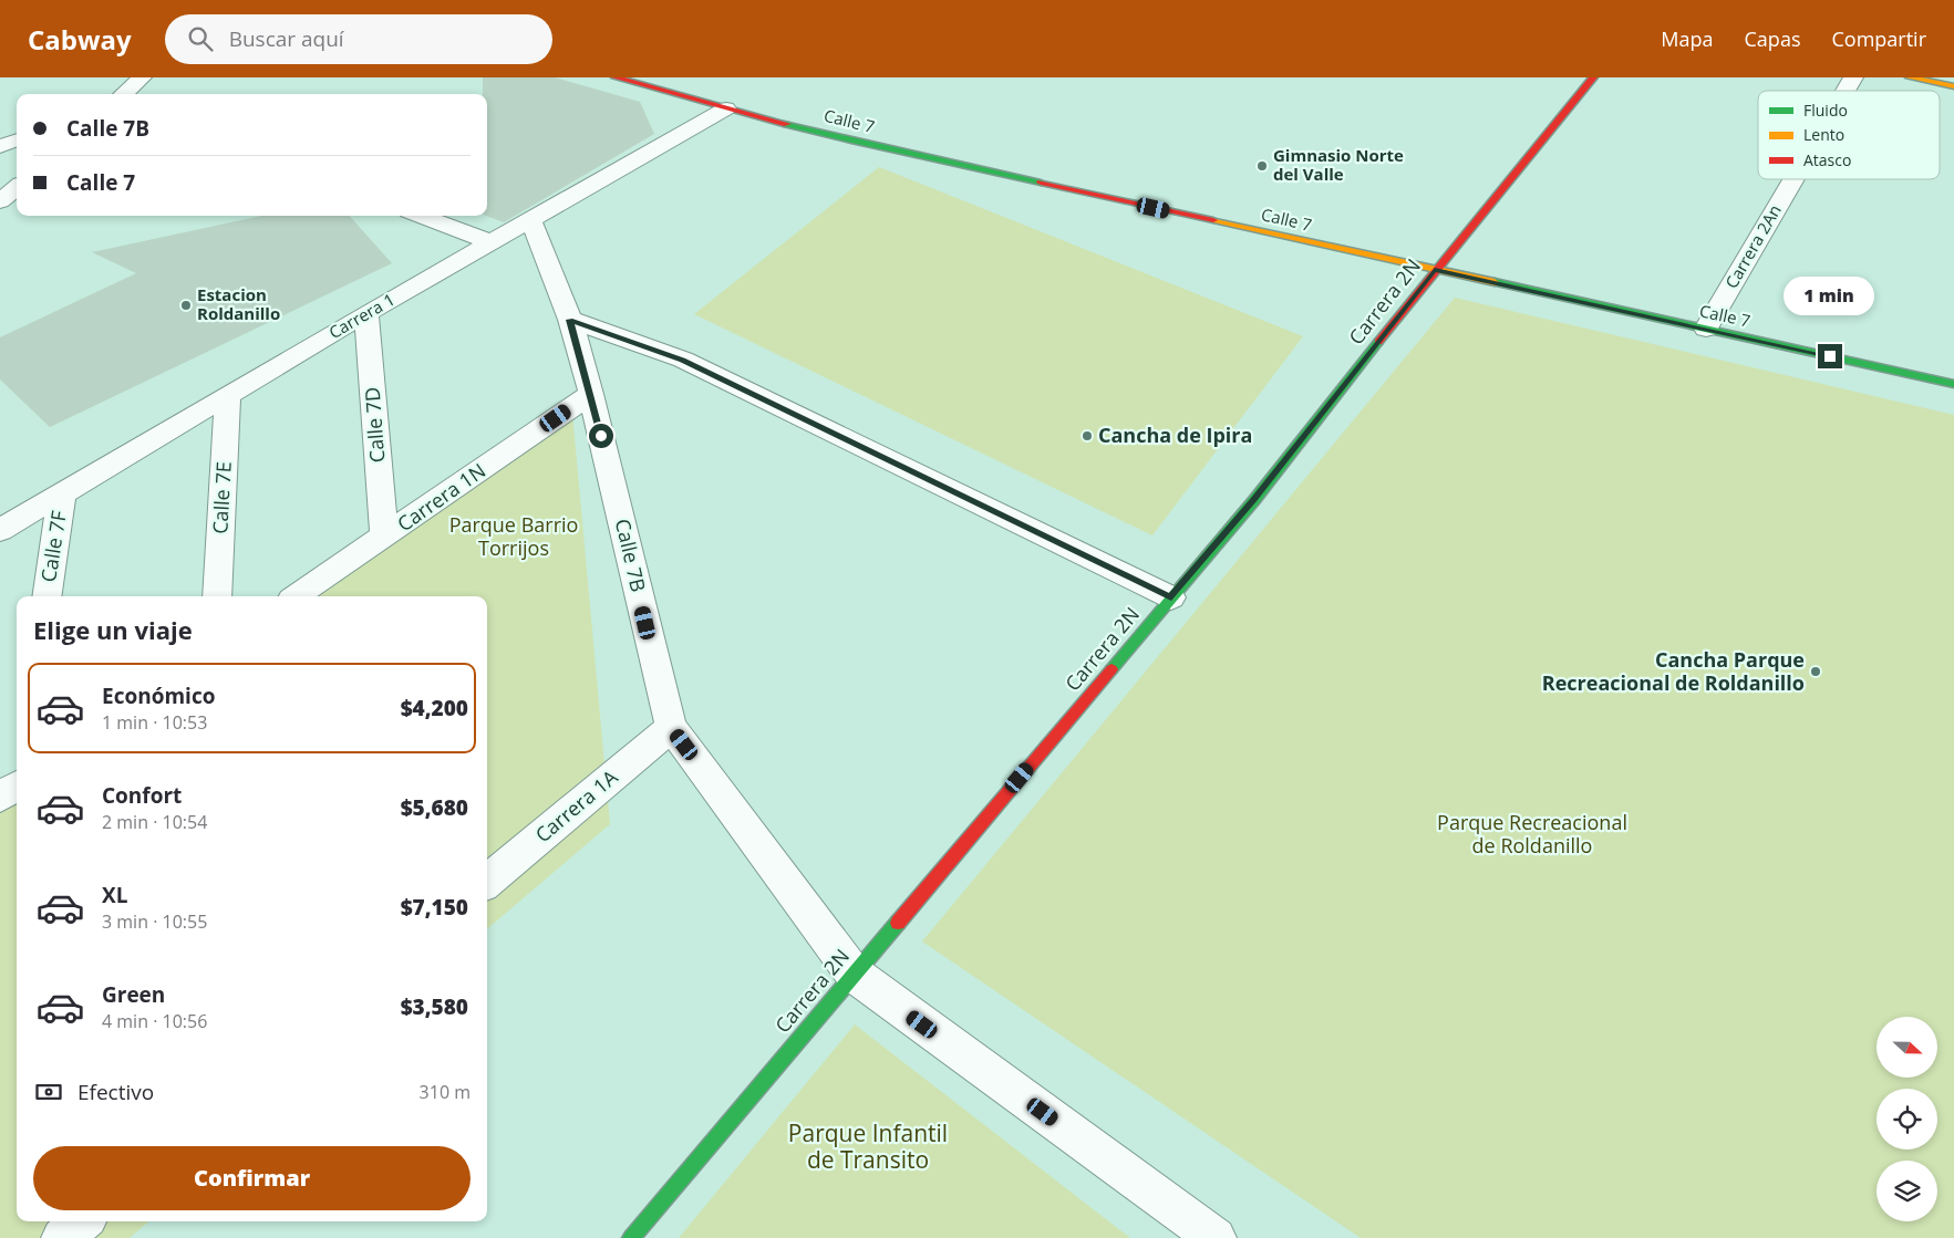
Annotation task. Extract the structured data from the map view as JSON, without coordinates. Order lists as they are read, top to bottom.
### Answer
{
  "streets": {
    "street": [
      "Calle 7",
      "Carrera 2An",
      "Carrera 2N",
      "Carrera 1",
      "Calle 7D",
      "Calle 7E",
      "Carrera 1N",
      "Calle 7F",
      "Calle 7B",
      "Carrera 1A"
    ]
  },
  "crossings": [
    ["Calle 7", "Carrera 2An"],
    ["Calle 7", "Carrera 2N"],
    ["Calle 7", "Carrera 1"],
    ["Carrera 2N", "Calle 7B"],
    ["Carrera 1", "Calle 7D"],
    ["Carrera 1", "Calle 7E"],
    ["Carrera 1", "Calle 7F"],
    ["Carrera 1", "Calle 7B"],
    ["Calle 7D", "Carrera 1N"],
    ["Carrera 1N", "Calle 7B"],
    ["Calle 7B", "Carrera 1A"]
  ],
  "parks": ["Parque Barrio Torrijos", "Parque Recreacional de Roldanillo", "Parque Infantil de Transito"],
  "places": [
    "Gimnasio Norte del Valle",
    "Estacion Roldanillo",
    "Cancha de Ipira",
    "Cancha Parque Recreacional de Roldanillo"
  ],
  "legend": ["Fluido", "Lento", "Atasco"],
  "north": "right",
  "page": {
    "header": "Cabway",
    "search": "Buscar aquí",
    "nav": ["Mapa", "Capas", "Compartir"],
    "banner": ["Calle 7B", "Calle 7"],
    "bubble": "1 min",
    "heading": "Elige un viaje",
    "list": [
      {
        "name": "Económico",
        "note": "1 min · 10:53",
        "value": "$4,200"
      },
      {
        "name": "Confort",
        "note": "2 min · 10:54",
        "value": "$5,680"
      },
      {
        "name": "XL",
        "note": "3 min · 10:55",
        "value": "$7,150"
      },
      {
        "name": "Green",
        "note": "4 min · 10:56",
        "value": "$3,580"
      }
    ],
    "pay": ["Efectivo", "310 m"],
    "buttons": "Confirmar"
  }
}
